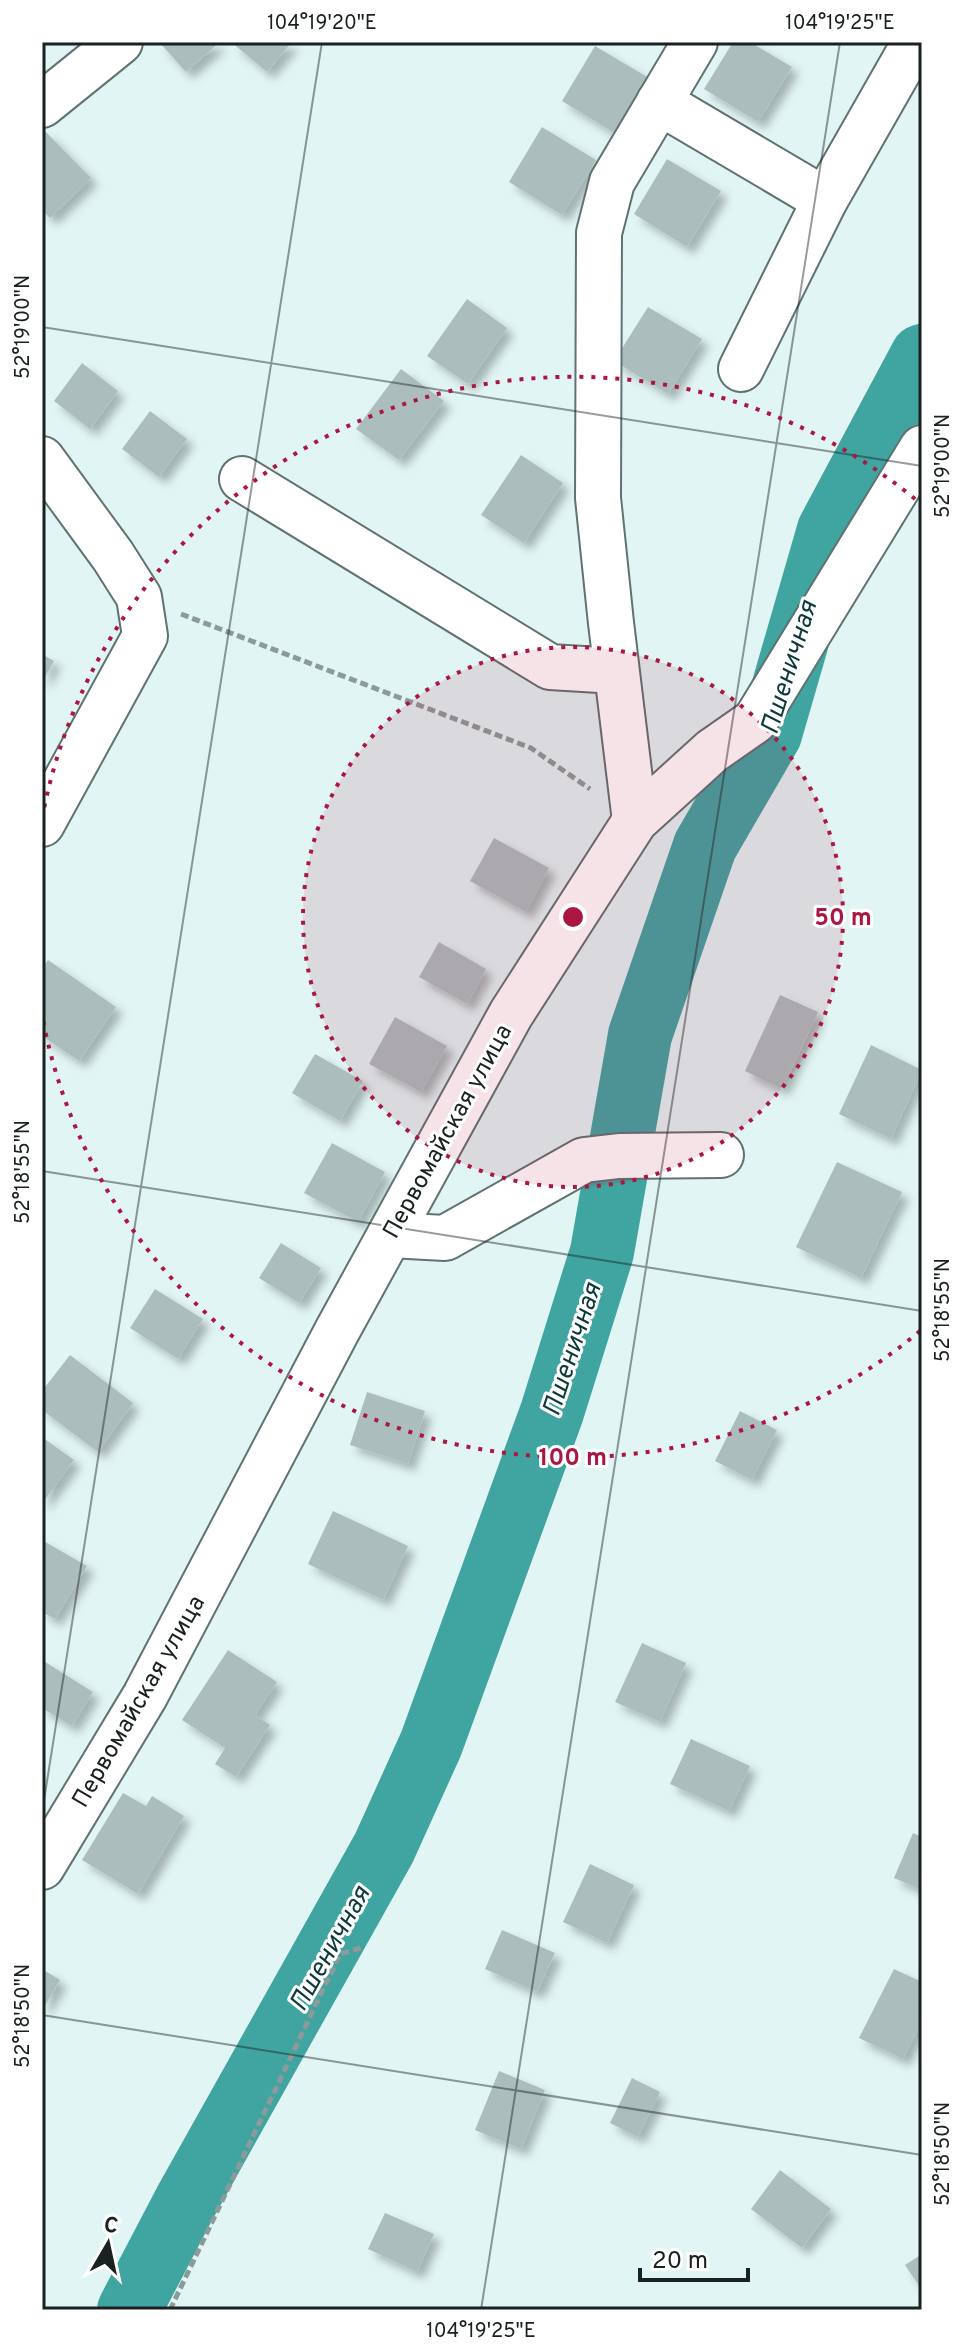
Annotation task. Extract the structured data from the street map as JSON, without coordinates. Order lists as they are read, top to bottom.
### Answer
{
  "streets": {
    "street": ["Первомайская улица"]
  },
  "water": ["Пшеничная"],
  "scale_bar": "20 m",
  "north": "top",
  "coordinates": [
    "104°19'20\"E",
    "104°19'25\"E",
    "52°19'00\"N",
    "52°18'55\"N",
    "52°18'50\"N"
  ],
  "rings": ["50 m", "100 m"]
}
